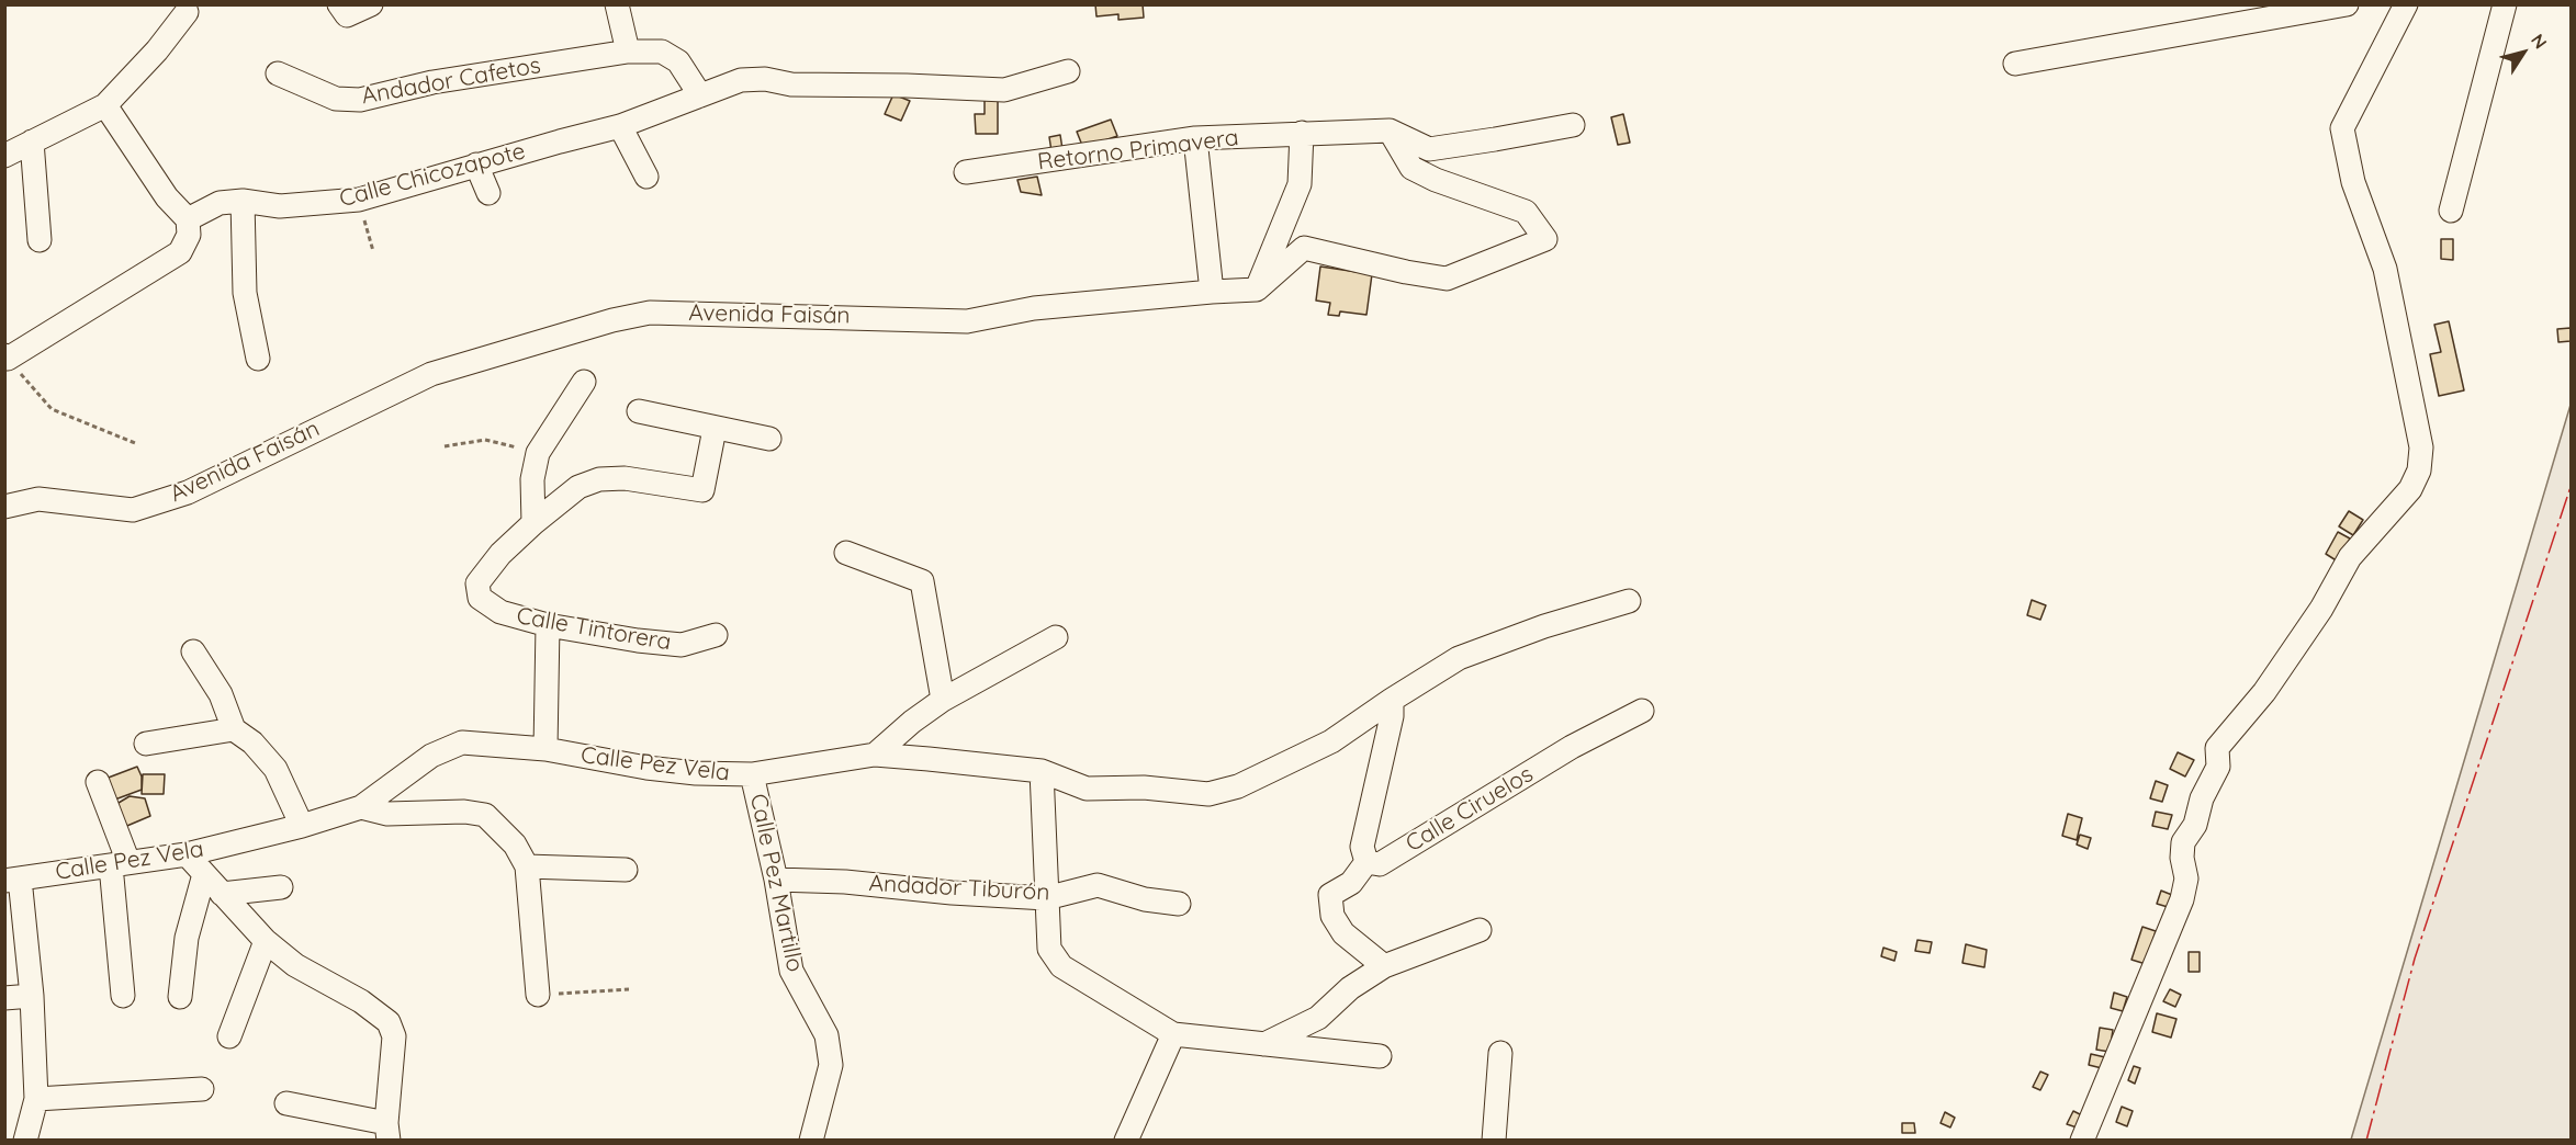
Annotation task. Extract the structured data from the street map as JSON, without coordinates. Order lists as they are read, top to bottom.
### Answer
{
  "streets": {
    "street": [
      "Andador Cafetos",
      "Retorno Primavera",
      "Calle Chicozapote",
      "Avenida Faisán",
      "Calle Tintorera",
      "Calle Pez Vela",
      "Calle Ciruelos",
      "Calle Pez Martillo",
      "Andador Tiburón"
    ]
  },
  "crossings": [
    ["Andador Cafetos", "Calle Chicozapote"],
    ["Calle Pez Vela", "Calle Pez Martillo"],
    ["Calle Pez Martillo", "Andador Tiburón"]
  ],
  "north": "top right"
}
